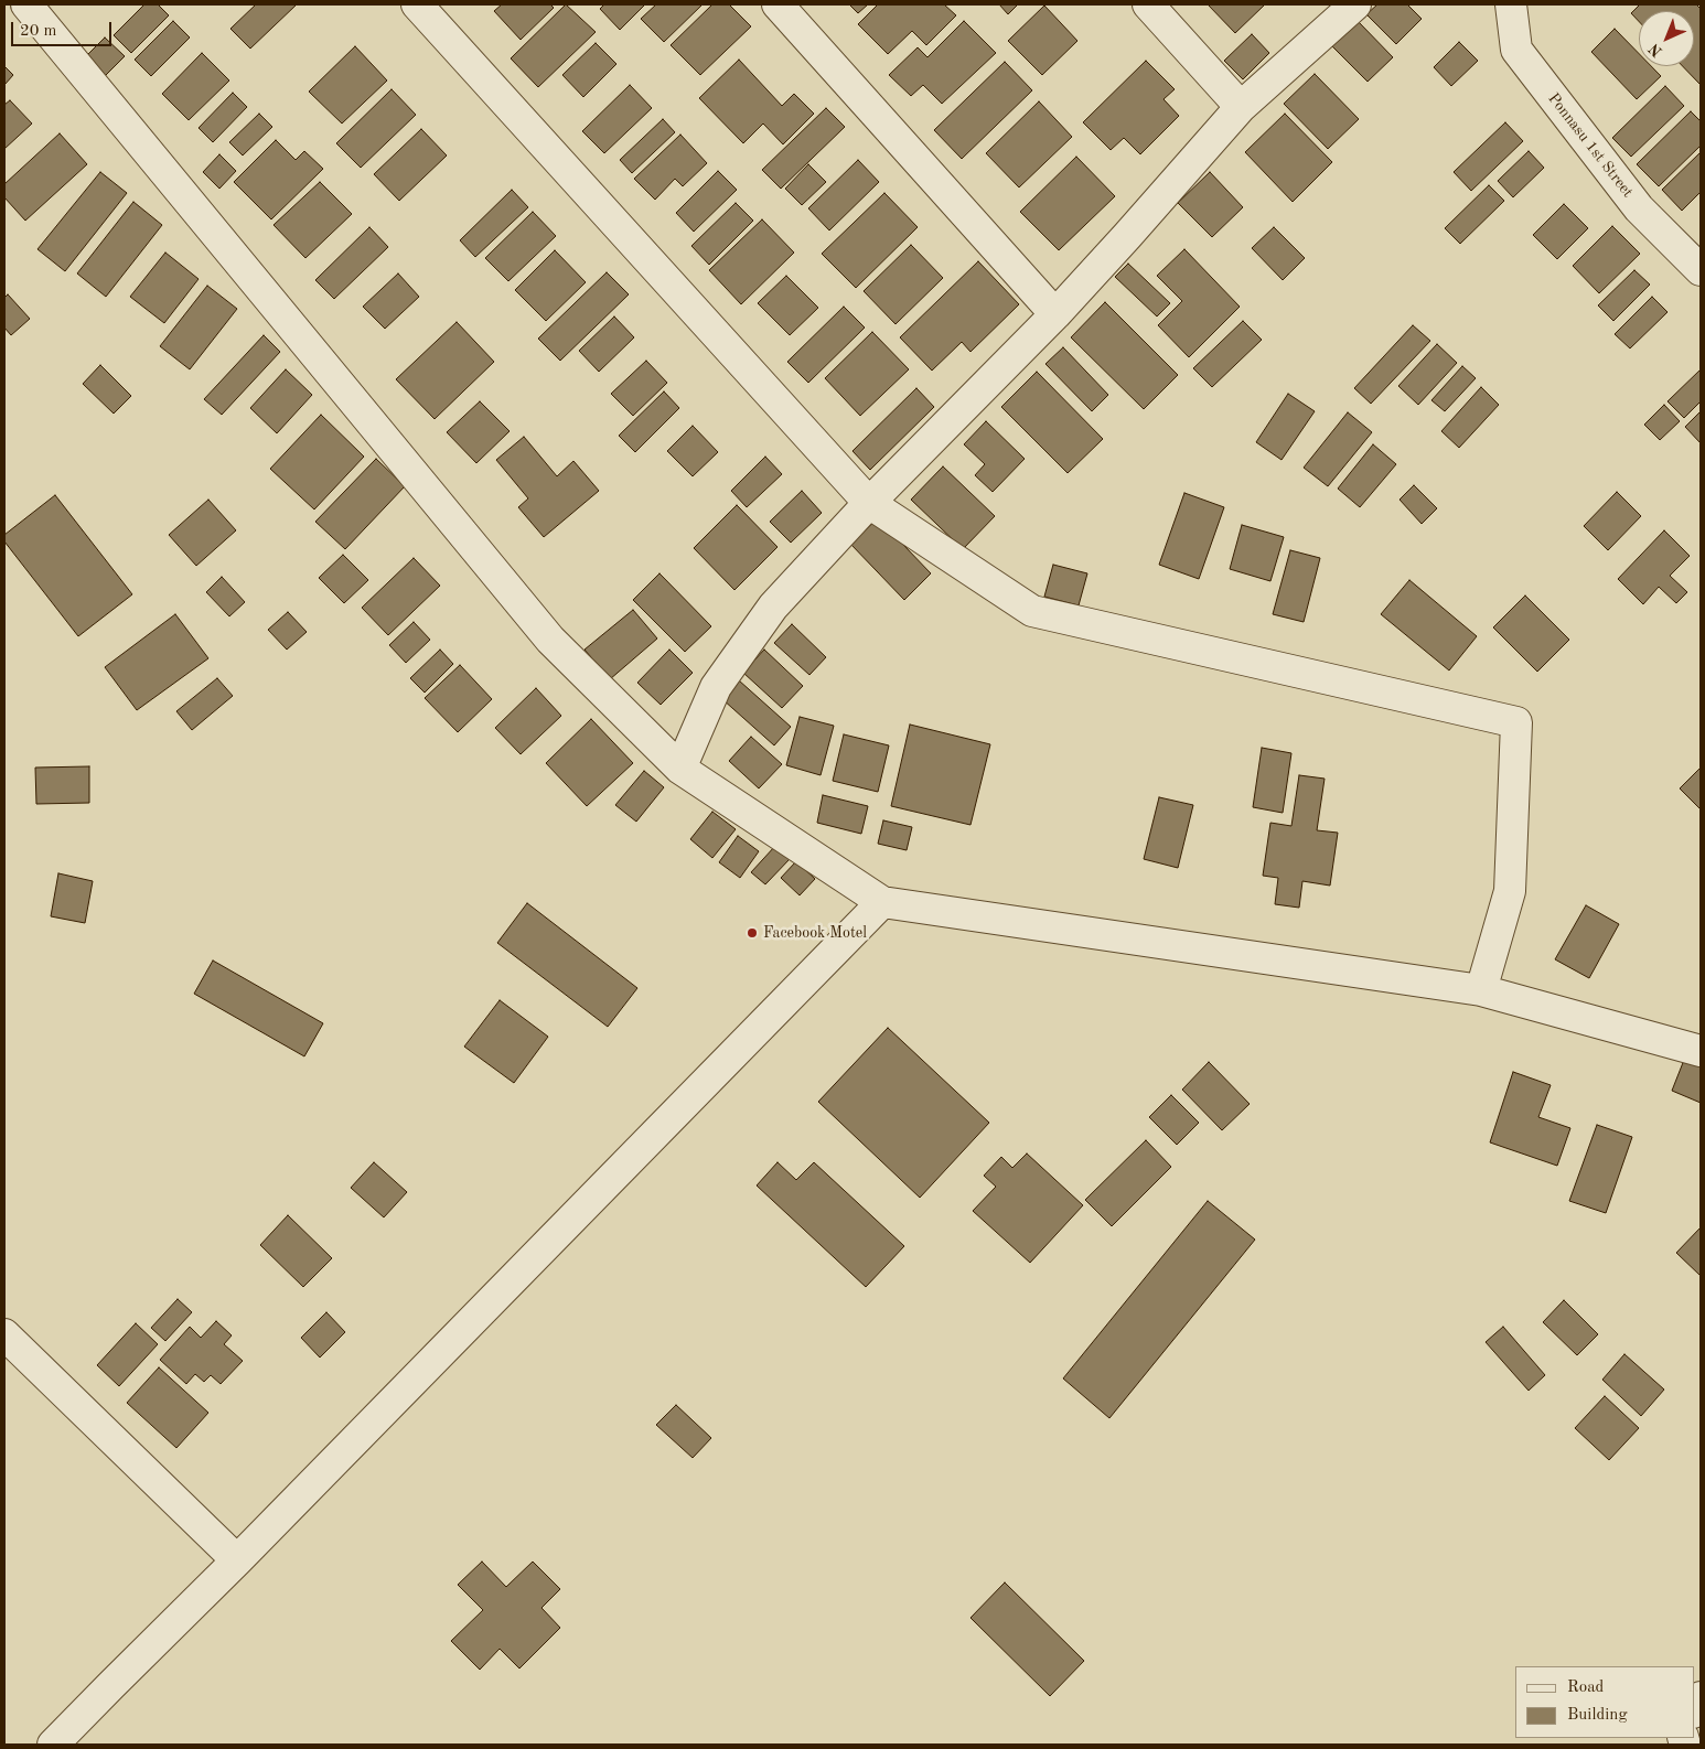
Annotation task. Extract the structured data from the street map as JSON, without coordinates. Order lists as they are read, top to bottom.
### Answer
{
  "streets": {
    "street": ["Ponnasu 1st Street"]
  },
  "places": ["Facebook Motel"],
  "legend": ["Road", "Building"],
  "scale_bar": "20 m",
  "north": "bottom left"
}
